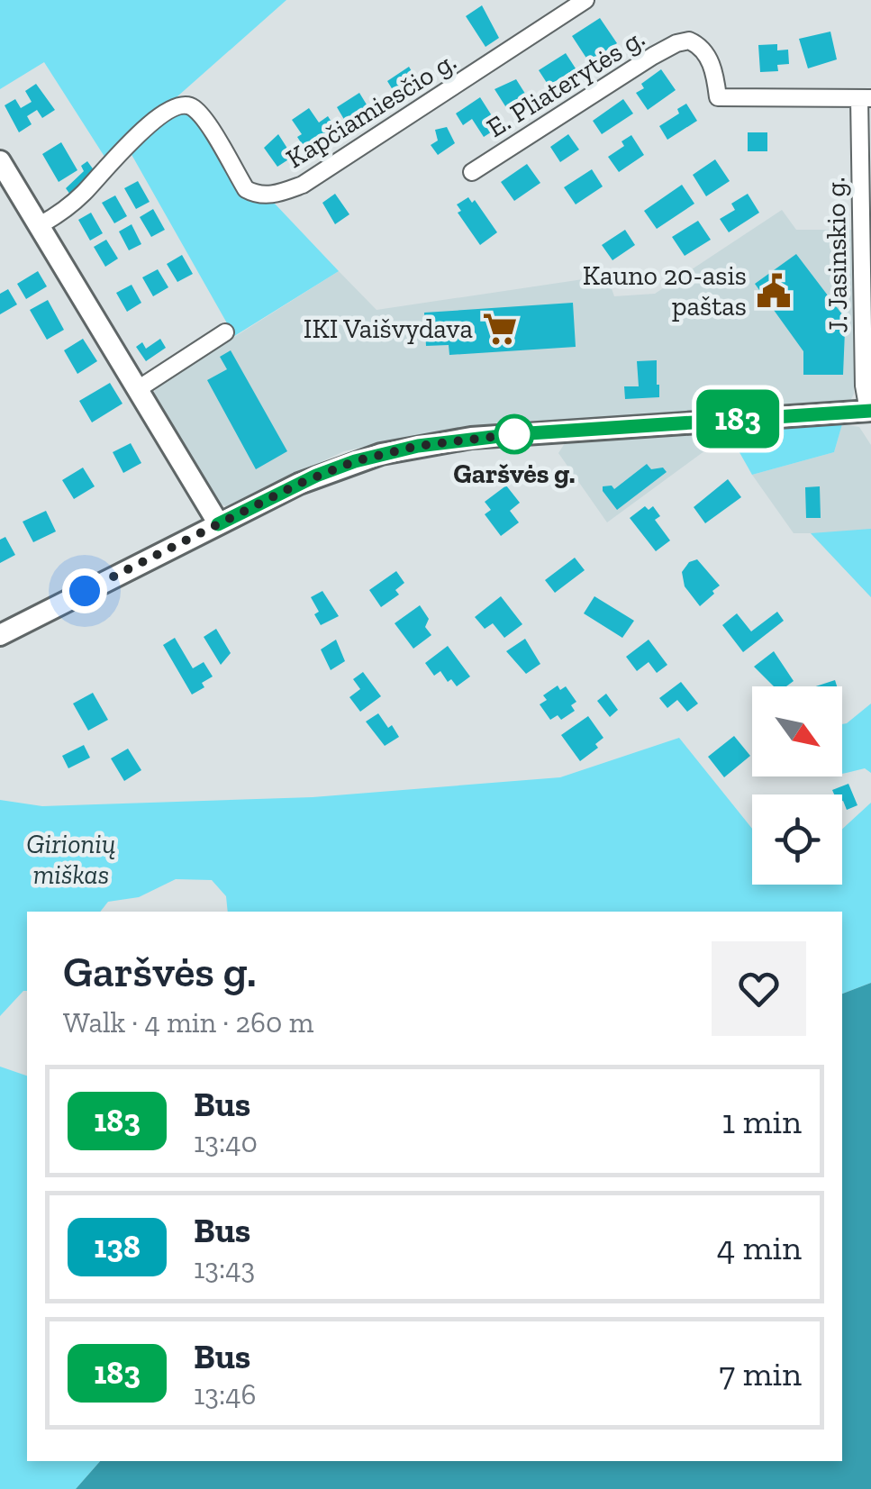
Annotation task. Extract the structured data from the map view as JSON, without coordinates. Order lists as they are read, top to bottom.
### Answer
{
  "streets": {
    "street": ["E. Pliaterytės g.", "Kapčiamiesčio g.", "J. Jasinskio g."]
  },
  "crossings": [
    ["E. Pliaterytės g.", "J. Jasinskio g."]
  ],
  "parks": ["Girionių miškas"],
  "places": {
    "public building": ["Kauno 20-asis paštas"],
    "supermarket": ["IKI Vaišvydava"],
    "other": ["Garšvės g."]
  },
  "lines": ["bus line 183"],
  "north": "bottom right",
  "page": {
    "on_map": "183",
    "heading": ["Garšvės g.", "Walk · 4 min · 260 m"],
    "list": [
      {
        "mark": "183",
        "name": "Bus",
        "note": "13:40",
        "value": "1 min"
      },
      {
        "mark": "138",
        "name": "Bus",
        "note": "13:43",
        "value": "4 min"
      },
      {
        "mark": "183",
        "name": "Bus",
        "note": "13:46",
        "value": "7 min"
      }
    ]
  }
}
